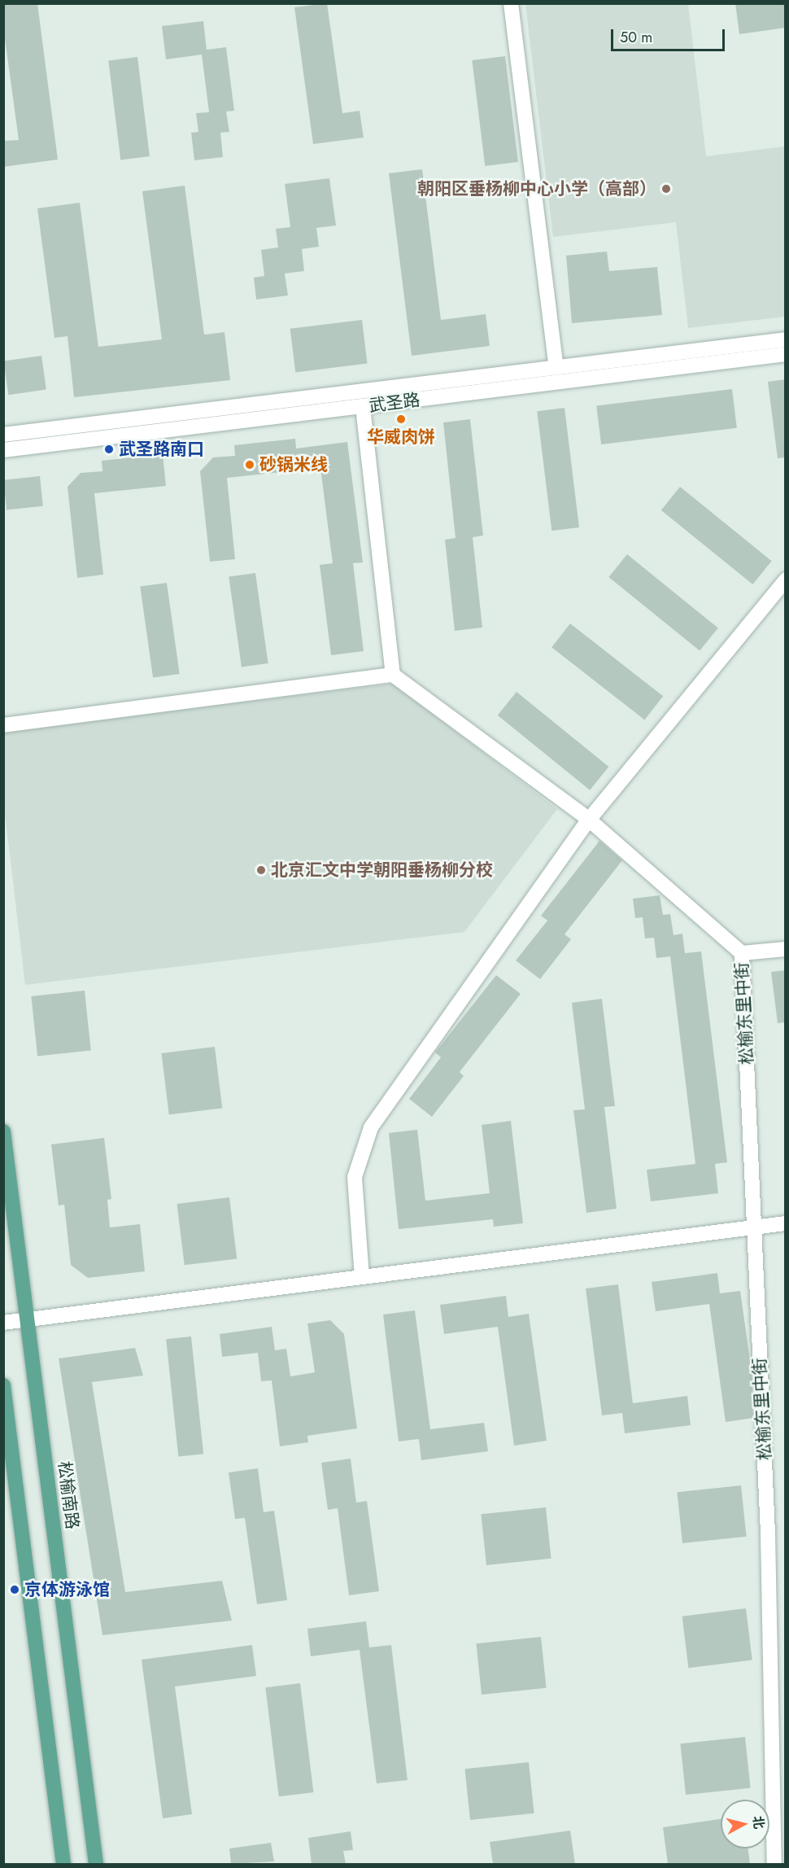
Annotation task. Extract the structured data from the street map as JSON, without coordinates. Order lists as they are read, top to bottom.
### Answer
{
  "streets": {
    "main road": ["松榆南路"],
    "street": ["武圣路", "松榆东里中街"]
  },
  "places": [
    "朝阳区垂杨柳中心小学（高部）",
    "华威肉饼",
    "武圣路南口",
    "砂锅米线",
    "北京汇文中学朝阳垂杨柳分校",
    "京体游泳馆"
  ],
  "scale_bar": "50 m",
  "north": "right"
}
